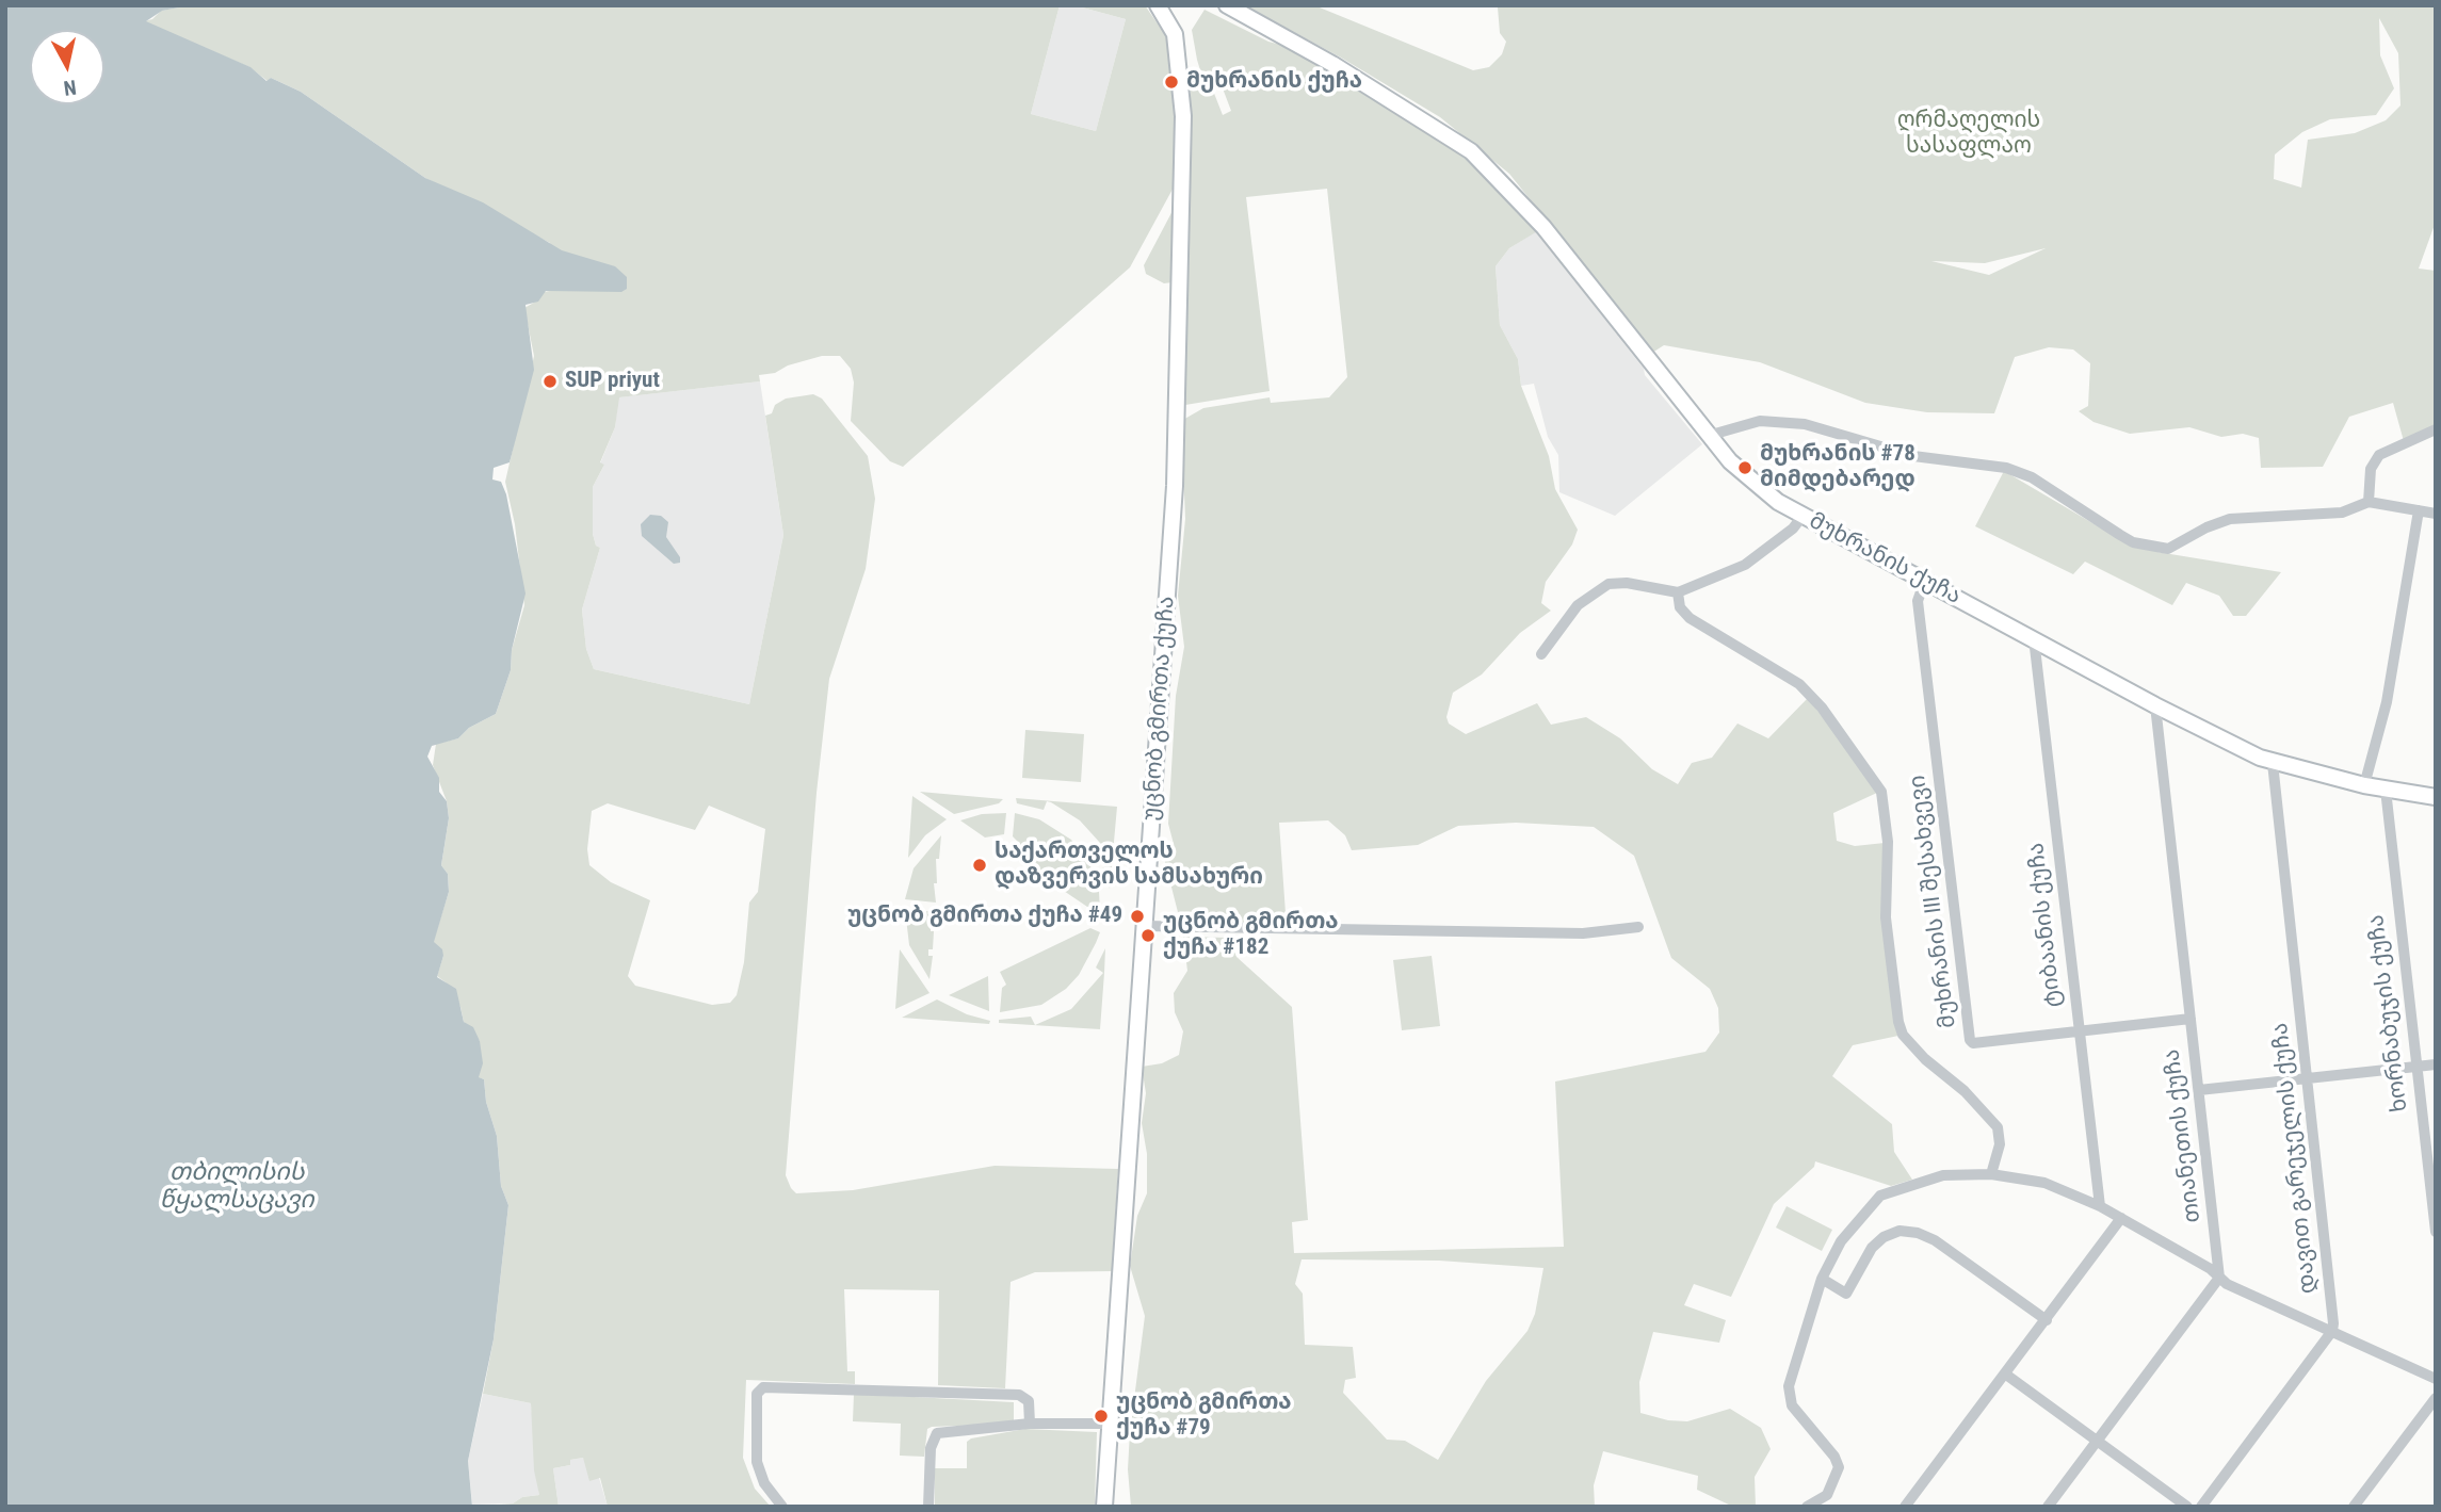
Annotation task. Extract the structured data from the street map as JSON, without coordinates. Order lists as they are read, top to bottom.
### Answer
{
  "streets": {
    "main road": ["მუხრანის ქუჩა", "უცნობ გმირთა ქუჩა"],
    "street": [
      "მუხრანის III შესახვევი",
      "ტიბაანის ქუჩა",
      "ხორნაბუჯის ქუჩა",
      "თიანეთის ქუჩა",
      "დავით გარეჯელის ქუჩა"
    ]
  },
  "crossings": [
    ["მუხრანის ქუჩა", "მუხრანის III შესახვევი"],
    ["მუხრანის ქუჩა", "ტიბაანის ქუჩა"],
    ["მუხრანის ქუჩა", "ხორნაბუჯის ქუჩა"],
    ["მუხრანის ქუჩა", "თიანეთის ქუჩა"],
    ["მუხრანის ქუჩა", "დავით გარეჯელის ქუჩა"],
    ["მუხრანის III შესახვევი", "ტიბაანის ქუჩა"],
    ["მუხრანის III შესახვევი", "თიანეთის ქუჩა"]
  ],
  "water": ["თბილისის წყალსაცავი"],
  "parks": ["ღრმაღელის სასაფლაო"],
  "places": [
    "მუხრანის ქუჩა",
    "SUP priyut",
    "მუხრანის #78 მიმდებარედ",
    "საქართველოს დაზვერვის სამსახური",
    "უცნობ გმირთა ქუჩა #49",
    "უცნობ გმირთა ქუჩა #182",
    "უცნობ გმირთა ქუჩა #79"
  ],
  "north": "bottom"
}
